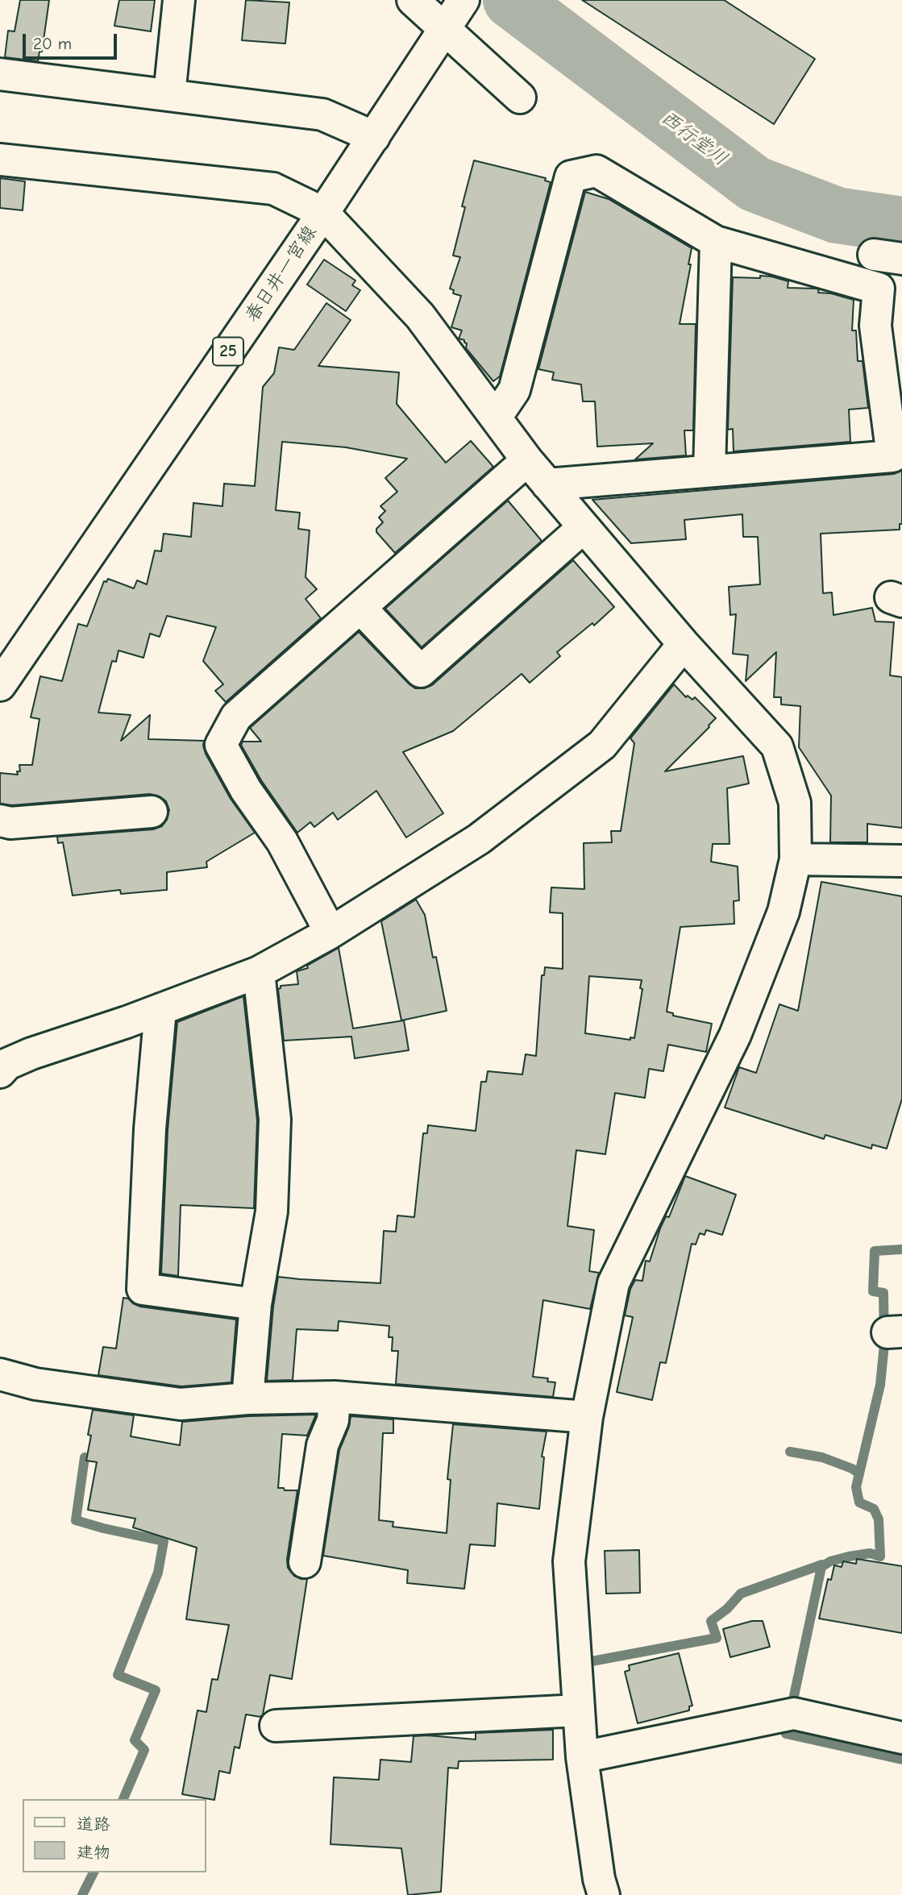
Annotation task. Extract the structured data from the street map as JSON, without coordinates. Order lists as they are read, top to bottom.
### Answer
{
  "streets": {
    "street": ["春日井一宮線", "25"]
  },
  "water": ["西行堂川"],
  "legend": ["道路", "建物"],
  "scale_bar": "20 m"
}
